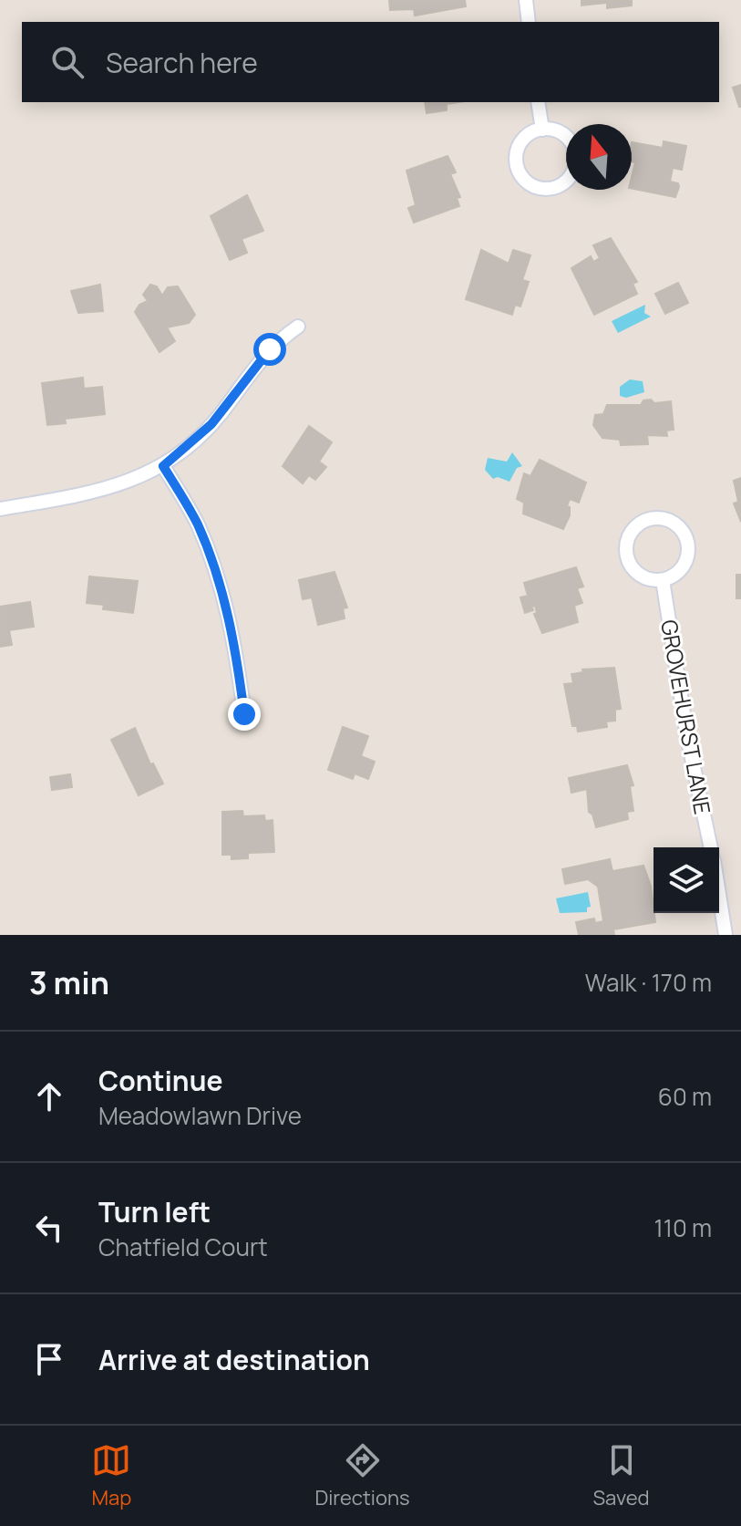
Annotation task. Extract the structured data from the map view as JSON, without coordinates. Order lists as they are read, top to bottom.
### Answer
{
  "streets": {
    "street": ["GROVEHURST LANE"]
  },
  "north": "top",
  "page": {
    "search": "Search here",
    "heading": ["3 min", "Walk · 170 m"],
    "list": [
      ["Continue", "Meadowlawn Drive", "60 m"],
      ["Turn left", "Chatfield Court", "110 m"],
      "Arrive at destination"
    ],
    "nav": ["Map", "Directions", "Saved"]
  }
}
